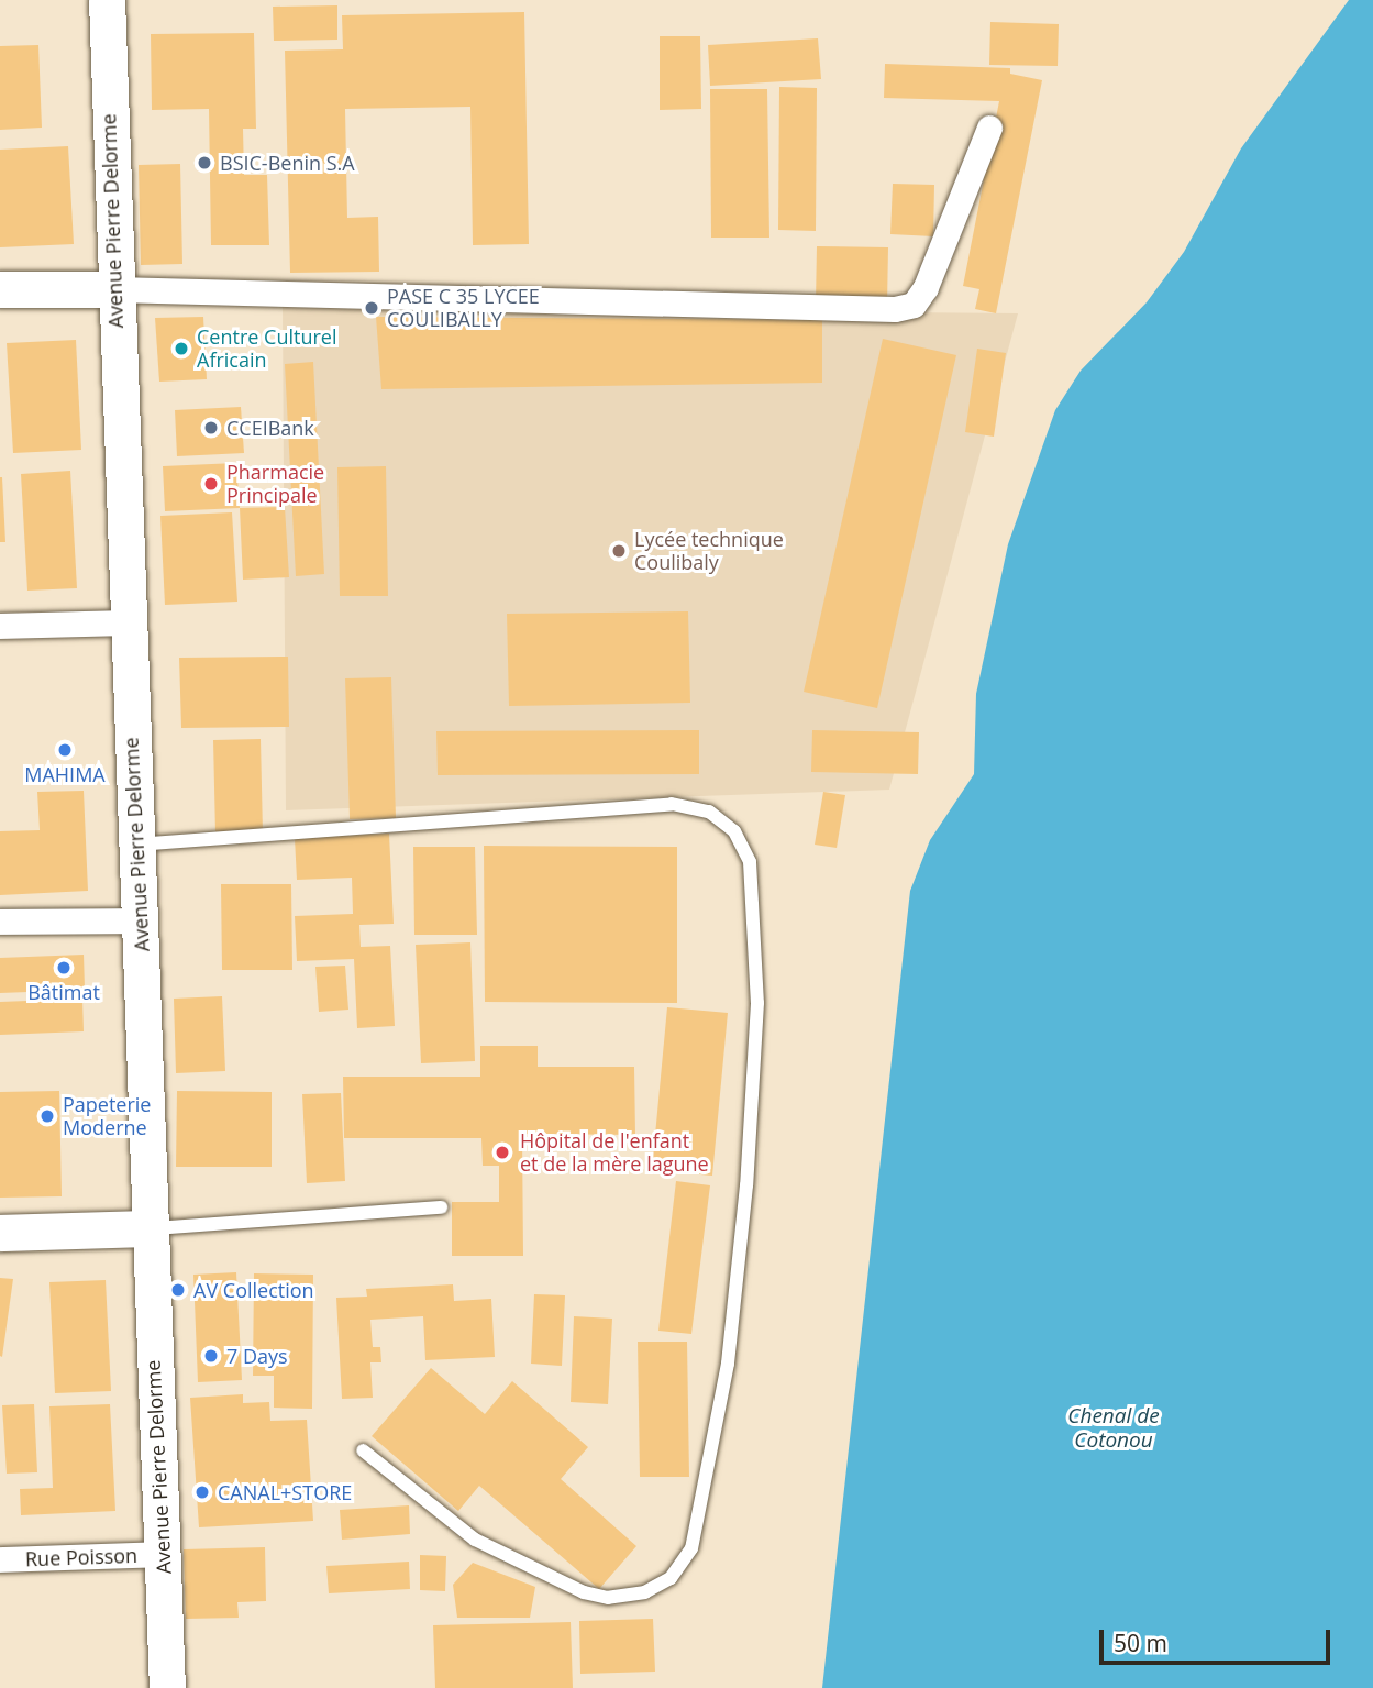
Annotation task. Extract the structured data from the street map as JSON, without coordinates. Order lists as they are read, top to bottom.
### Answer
{
  "streets": {
    "main road": ["Avenue Pierre Delorme"],
    "street": ["Rue Poisson"]
  },
  "crossings": [
    ["Avenue Pierre Delorme", "Rue Poisson"]
  ],
  "water": ["Chenal de Cotonou"],
  "places": [
    "BSIC-Benin S.A",
    "PASE C 35 LYCEE COULIBALLY",
    "Centre Culturel Africain",
    "CCEIBank",
    "Pharmacie Principale",
    "Lycée technique Coulibaly",
    "MAHIMA",
    "Bâtimat",
    "Papeterie Moderne",
    "Hôpital de l'enfant et de la mère lagune",
    "AV Collection",
    "7 Days",
    "CANAL+STORE"
  ],
  "scale_bar": "50 m"
}
